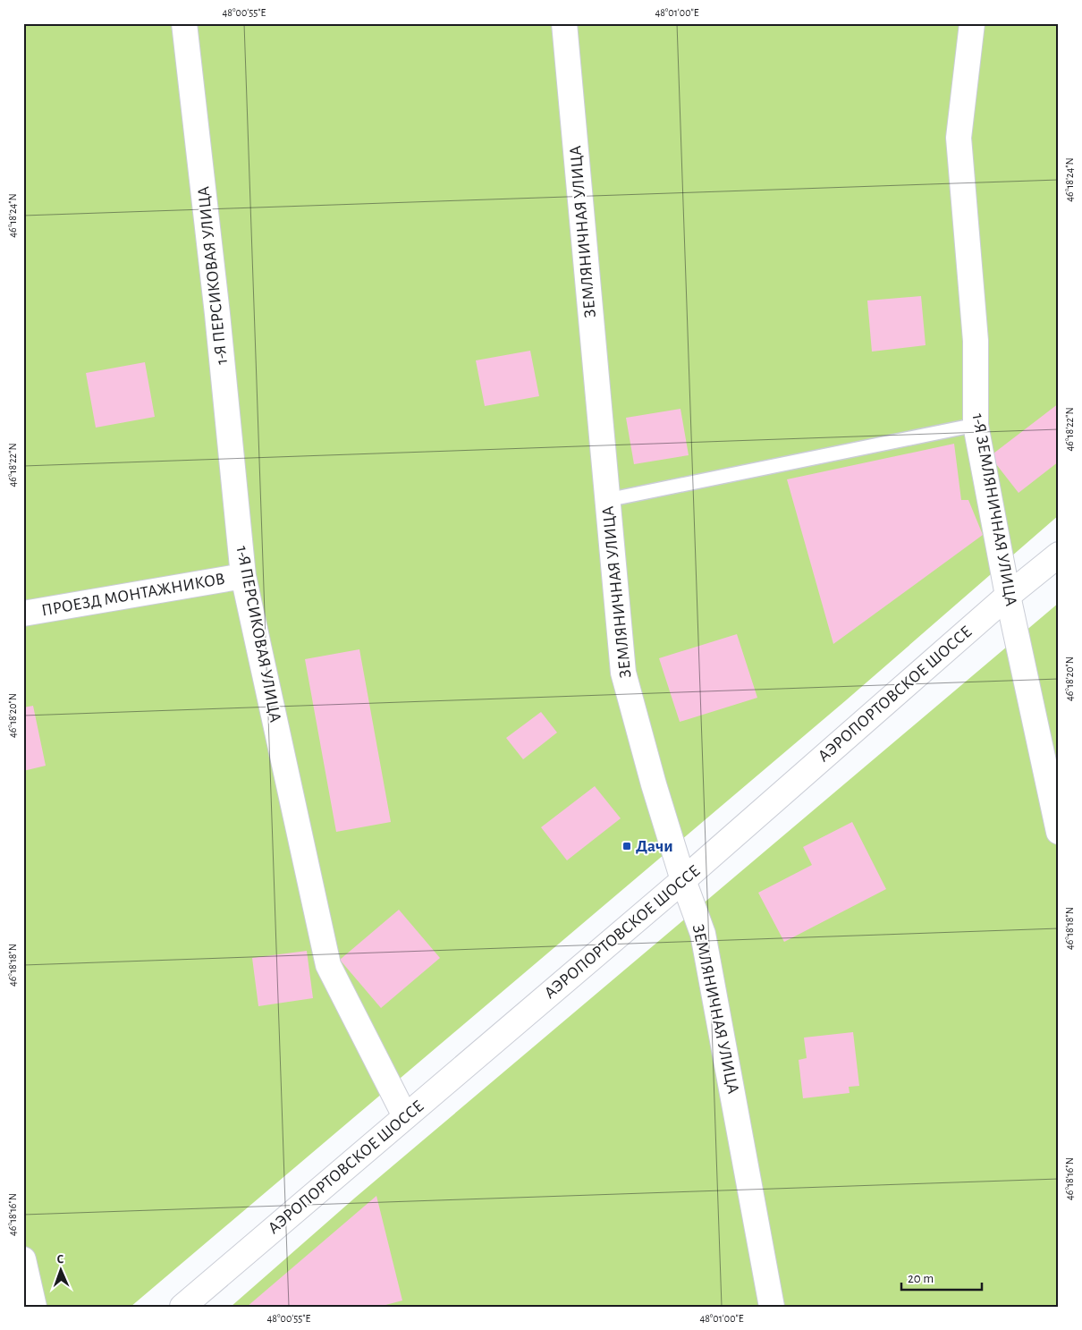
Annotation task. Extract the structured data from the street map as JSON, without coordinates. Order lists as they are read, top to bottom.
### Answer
{
  "streets": {
    "street": [
      "ЗЕМЛЯНИЧНАЯ УЛИЦА",
      "1-Я ПЕРСИКОВАЯ УЛИЦА",
      "1-Я ЗЕМЛЯНИЧНАЯ УЛИЦА",
      "ПРОЕЗД МОНТАЖНИКОВ",
      "АЭРОПОРТОВСКОЕ ШОССЕ"
    ]
  },
  "crossings": [
    ["ЗЕМЛЯНИЧНАЯ УЛИЦА", "АЭРОПОРТОВСКОЕ ШОССЕ"],
    ["1-Я ПЕРСИКОВАЯ УЛИЦА", "ПРОЕЗД МОНТАЖНИКОВ"],
    ["1-Я ПЕРСИКОВАЯ УЛИЦА", "АЭРОПОРТОВСКОЕ ШОССЕ"],
    ["1-Я ЗЕМЛЯНИЧНАЯ УЛИЦА", "АЭРОПОРТОВСКОЕ ШОССЕ"]
  ],
  "places": {
    "transit": ["Дачи"]
  },
  "scale_bar": "20 m",
  "north": "top",
  "coordinates": [
    "48°00'55\"E",
    "48°01'00\"E",
    "46°18'24\"N",
    "46°18'22\"N",
    "46°18'20\"N",
    "46°18'18\"N",
    "46°18'16\"N"
  ]
}
